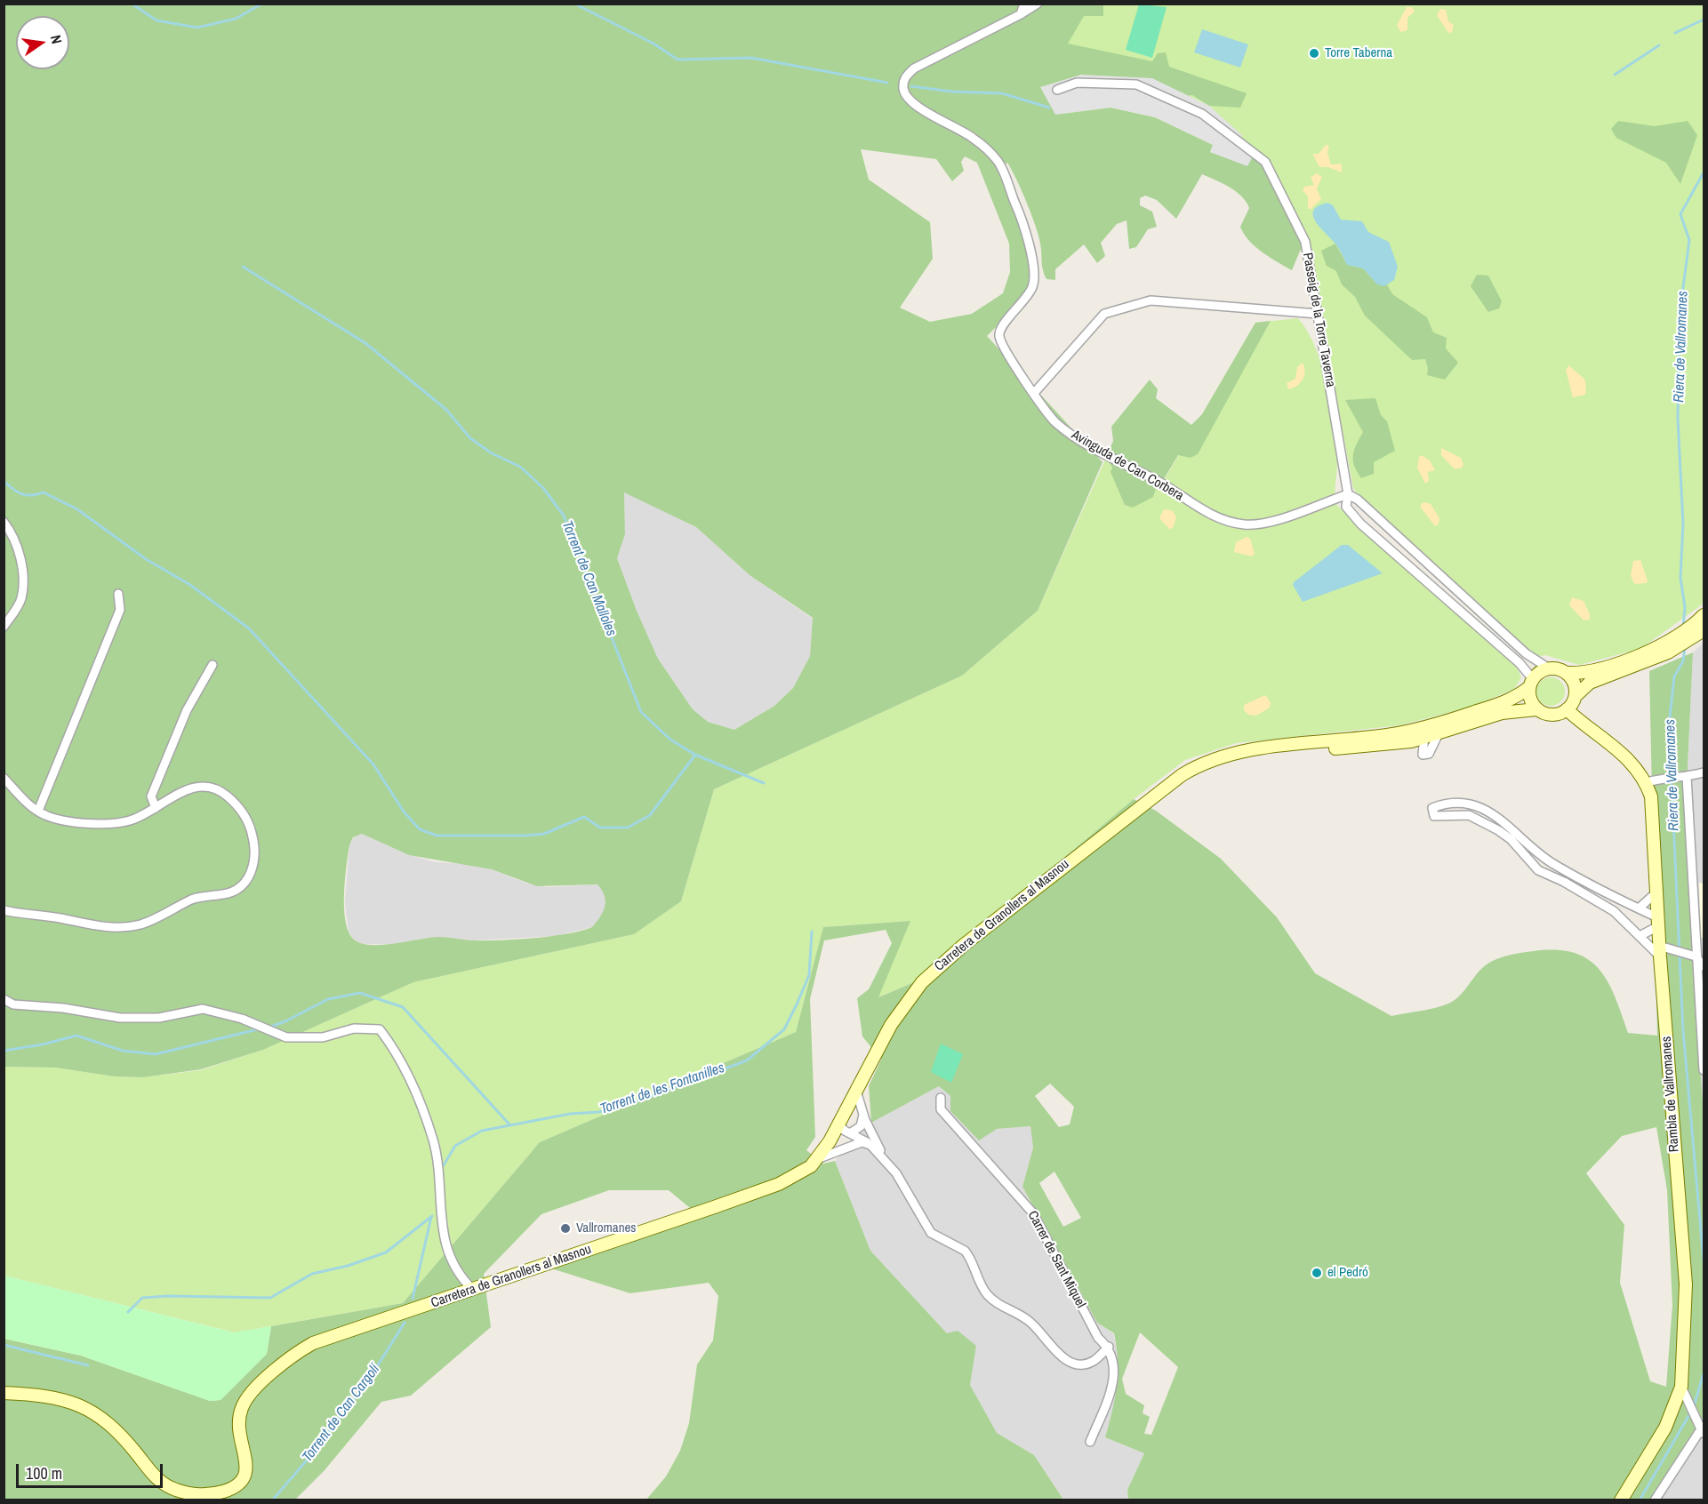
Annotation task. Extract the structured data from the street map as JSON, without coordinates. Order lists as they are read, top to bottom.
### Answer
{
  "streets": {
    "main road": ["Carretera de Granollers al Masnou", "Rambla de Vallromanes"],
    "street": ["Passeig de la Torre Taverna", "Avinguda de Can Corbera", "Carrer de Sant Miquel"]
  },
  "crossings": [
    ["Passeig de la Torre Taverna", "Avinguda de Can Corbera"],
    ["Passeig de la Torre Taverna", "Carretera de Granollers al Masnou"],
    ["Passeig de la Torre Taverna", "Rambla de Vallromanes"],
    ["Carretera de Granollers al Masnou", "Rambla de Vallromanes"]
  ],
  "water": [
    "Riera de Vallromanes",
    "Torrent de Can Malloles",
    "Torrent de les Fontanilles",
    "Torrent de Can Cargolí"
  ],
  "places": ["Torre Taberna", "Vallromanes", "el Pedró"],
  "scale_bar": "100 m",
  "north": "right"
}
